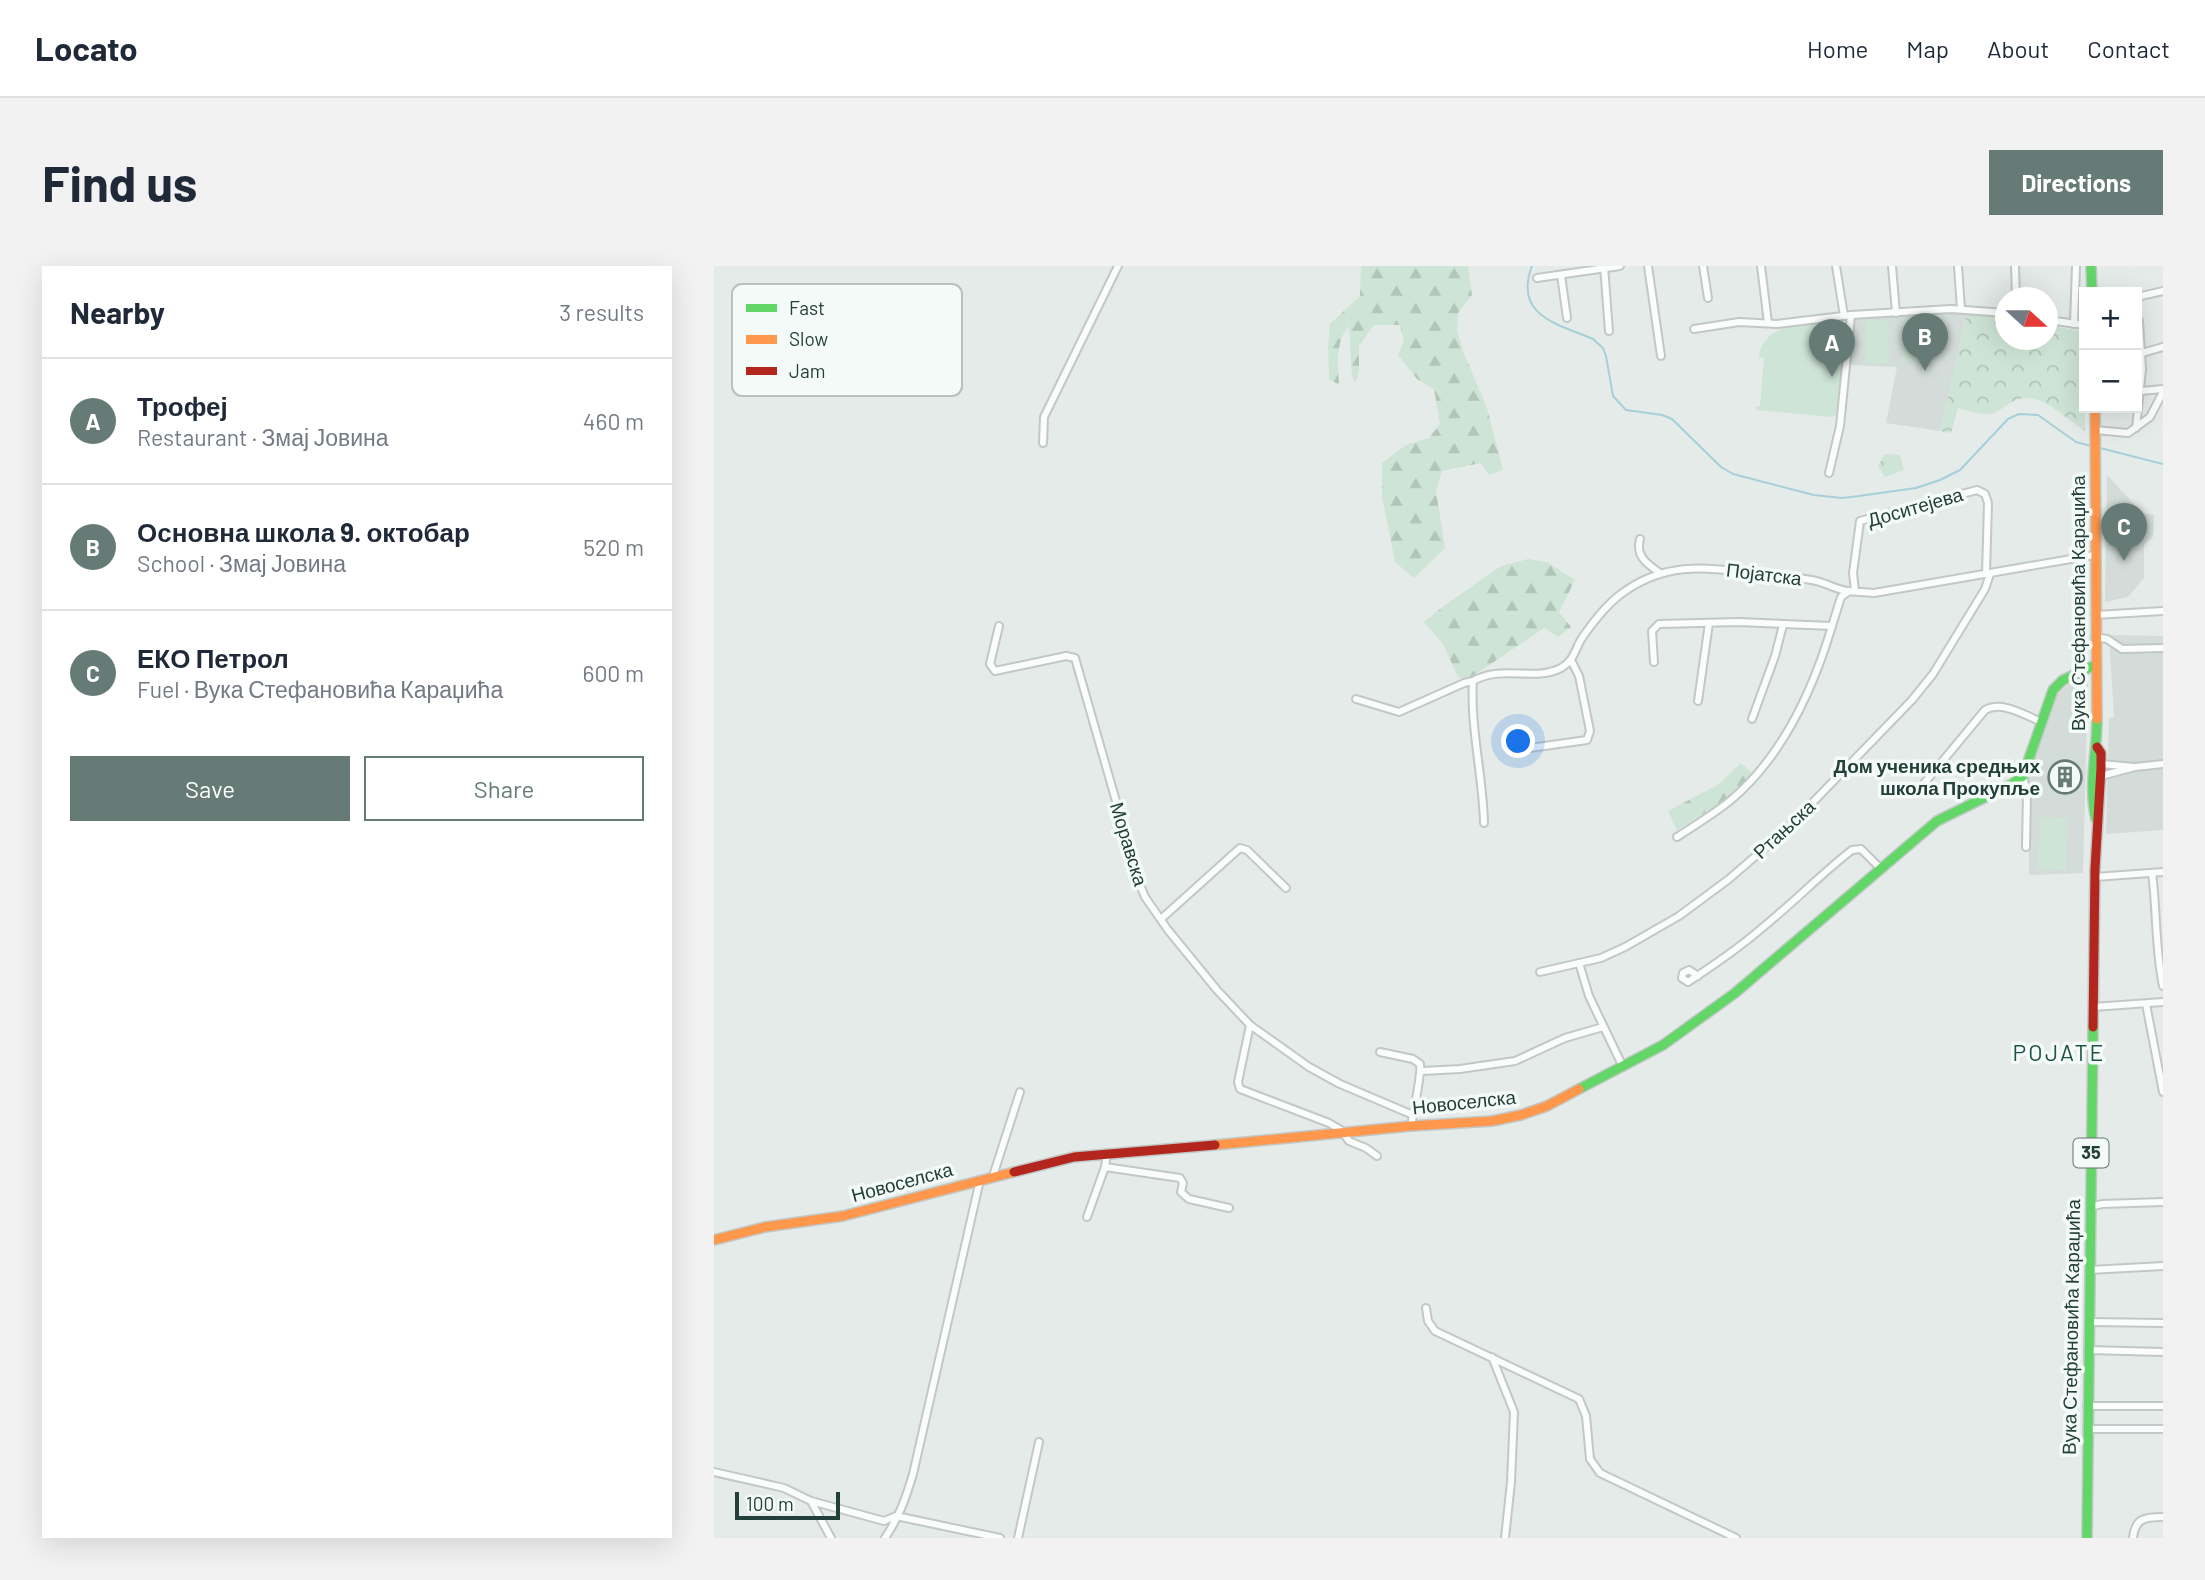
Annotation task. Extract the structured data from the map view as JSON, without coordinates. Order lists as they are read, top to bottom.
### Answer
{
  "streets": {
    "street": [
      "Доситејева",
      "Појатска",
      "Вука Стефановића Караџића",
      "Ртањска",
      "Моравска",
      "Новоселска",
      "35"
    ]
  },
  "crossings": [
    ["Доситејева", "Појатска"],
    ["Доситејева", "Ртањска"],
    ["Појатска", "Вука Стефановића Караџића"],
    ["Појатска", "Ртањска"],
    ["Вука Стефановића Караџића", "35"]
  ],
  "districts": ["POJATE"],
  "places": {
    "building": ["Дом ученика средњих школа Прокупље"]
  },
  "legend": ["Fast", "Slow", "Jam"],
  "scale_bar": "100 m",
  "north": "right",
  "page": {
    "header": "Locato",
    "nav": [
      "Home",
      "Map",
      "About",
      "Contact"
    ],
    "buttons": [
      "Directions",
      ["Save", "Share"]
    ],
    "title": "Find us",
    "heading": ["Nearby", "3 results"],
    "map_buttons": ["+", "−"],
    "pins": ["B", "A", "C"],
    "list": [
      {
        "mark": "A",
        "name": "Трофеј",
        "note": "Restaurant · Змај Јовина",
        "value": "460 m"
      },
      {
        "mark": "B",
        "name": "Основна школа 9. октобар",
        "note": "School · Змај Јовина",
        "value": "520 m"
      },
      {
        "mark": "C",
        "name": "ЕКО Петрол",
        "note": "Fuel · Вука Стефановића Караџића",
        "value": "600 m"
      }
    ],
    "scale": "100 m"
  }
}
